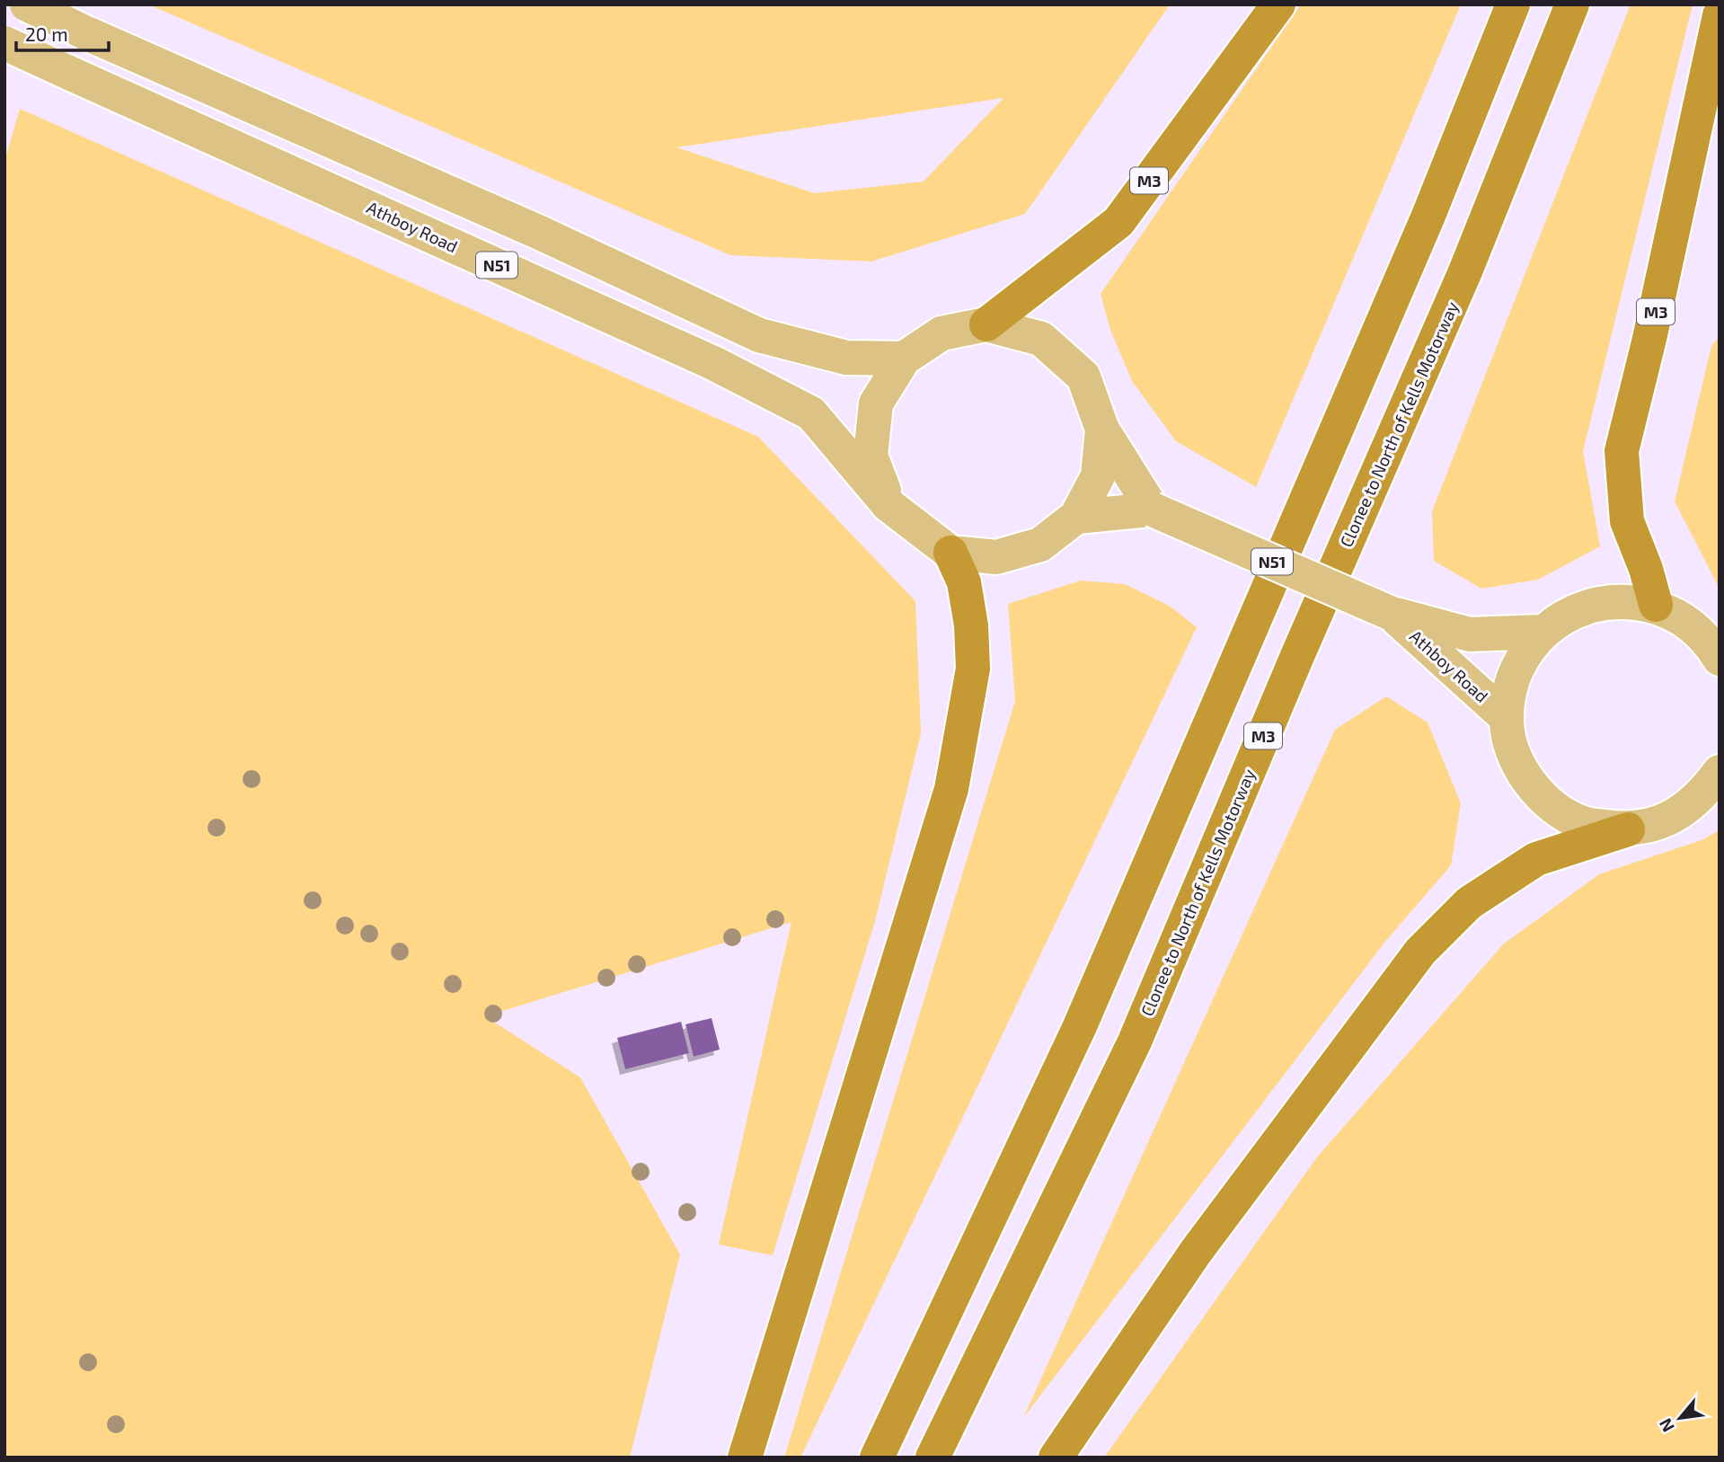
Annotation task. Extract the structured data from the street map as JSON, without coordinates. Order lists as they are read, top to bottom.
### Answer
{
  "streets": {
    "highway": ["M3", "Clonee to North of Kells Motorway"],
    "main road": ["Athboy Road", "N51"]
  },
  "crossings": [
    ["M3", "Athboy Road"]
  ],
  "scale_bar": "20 m",
  "north": "bottom left"
}
